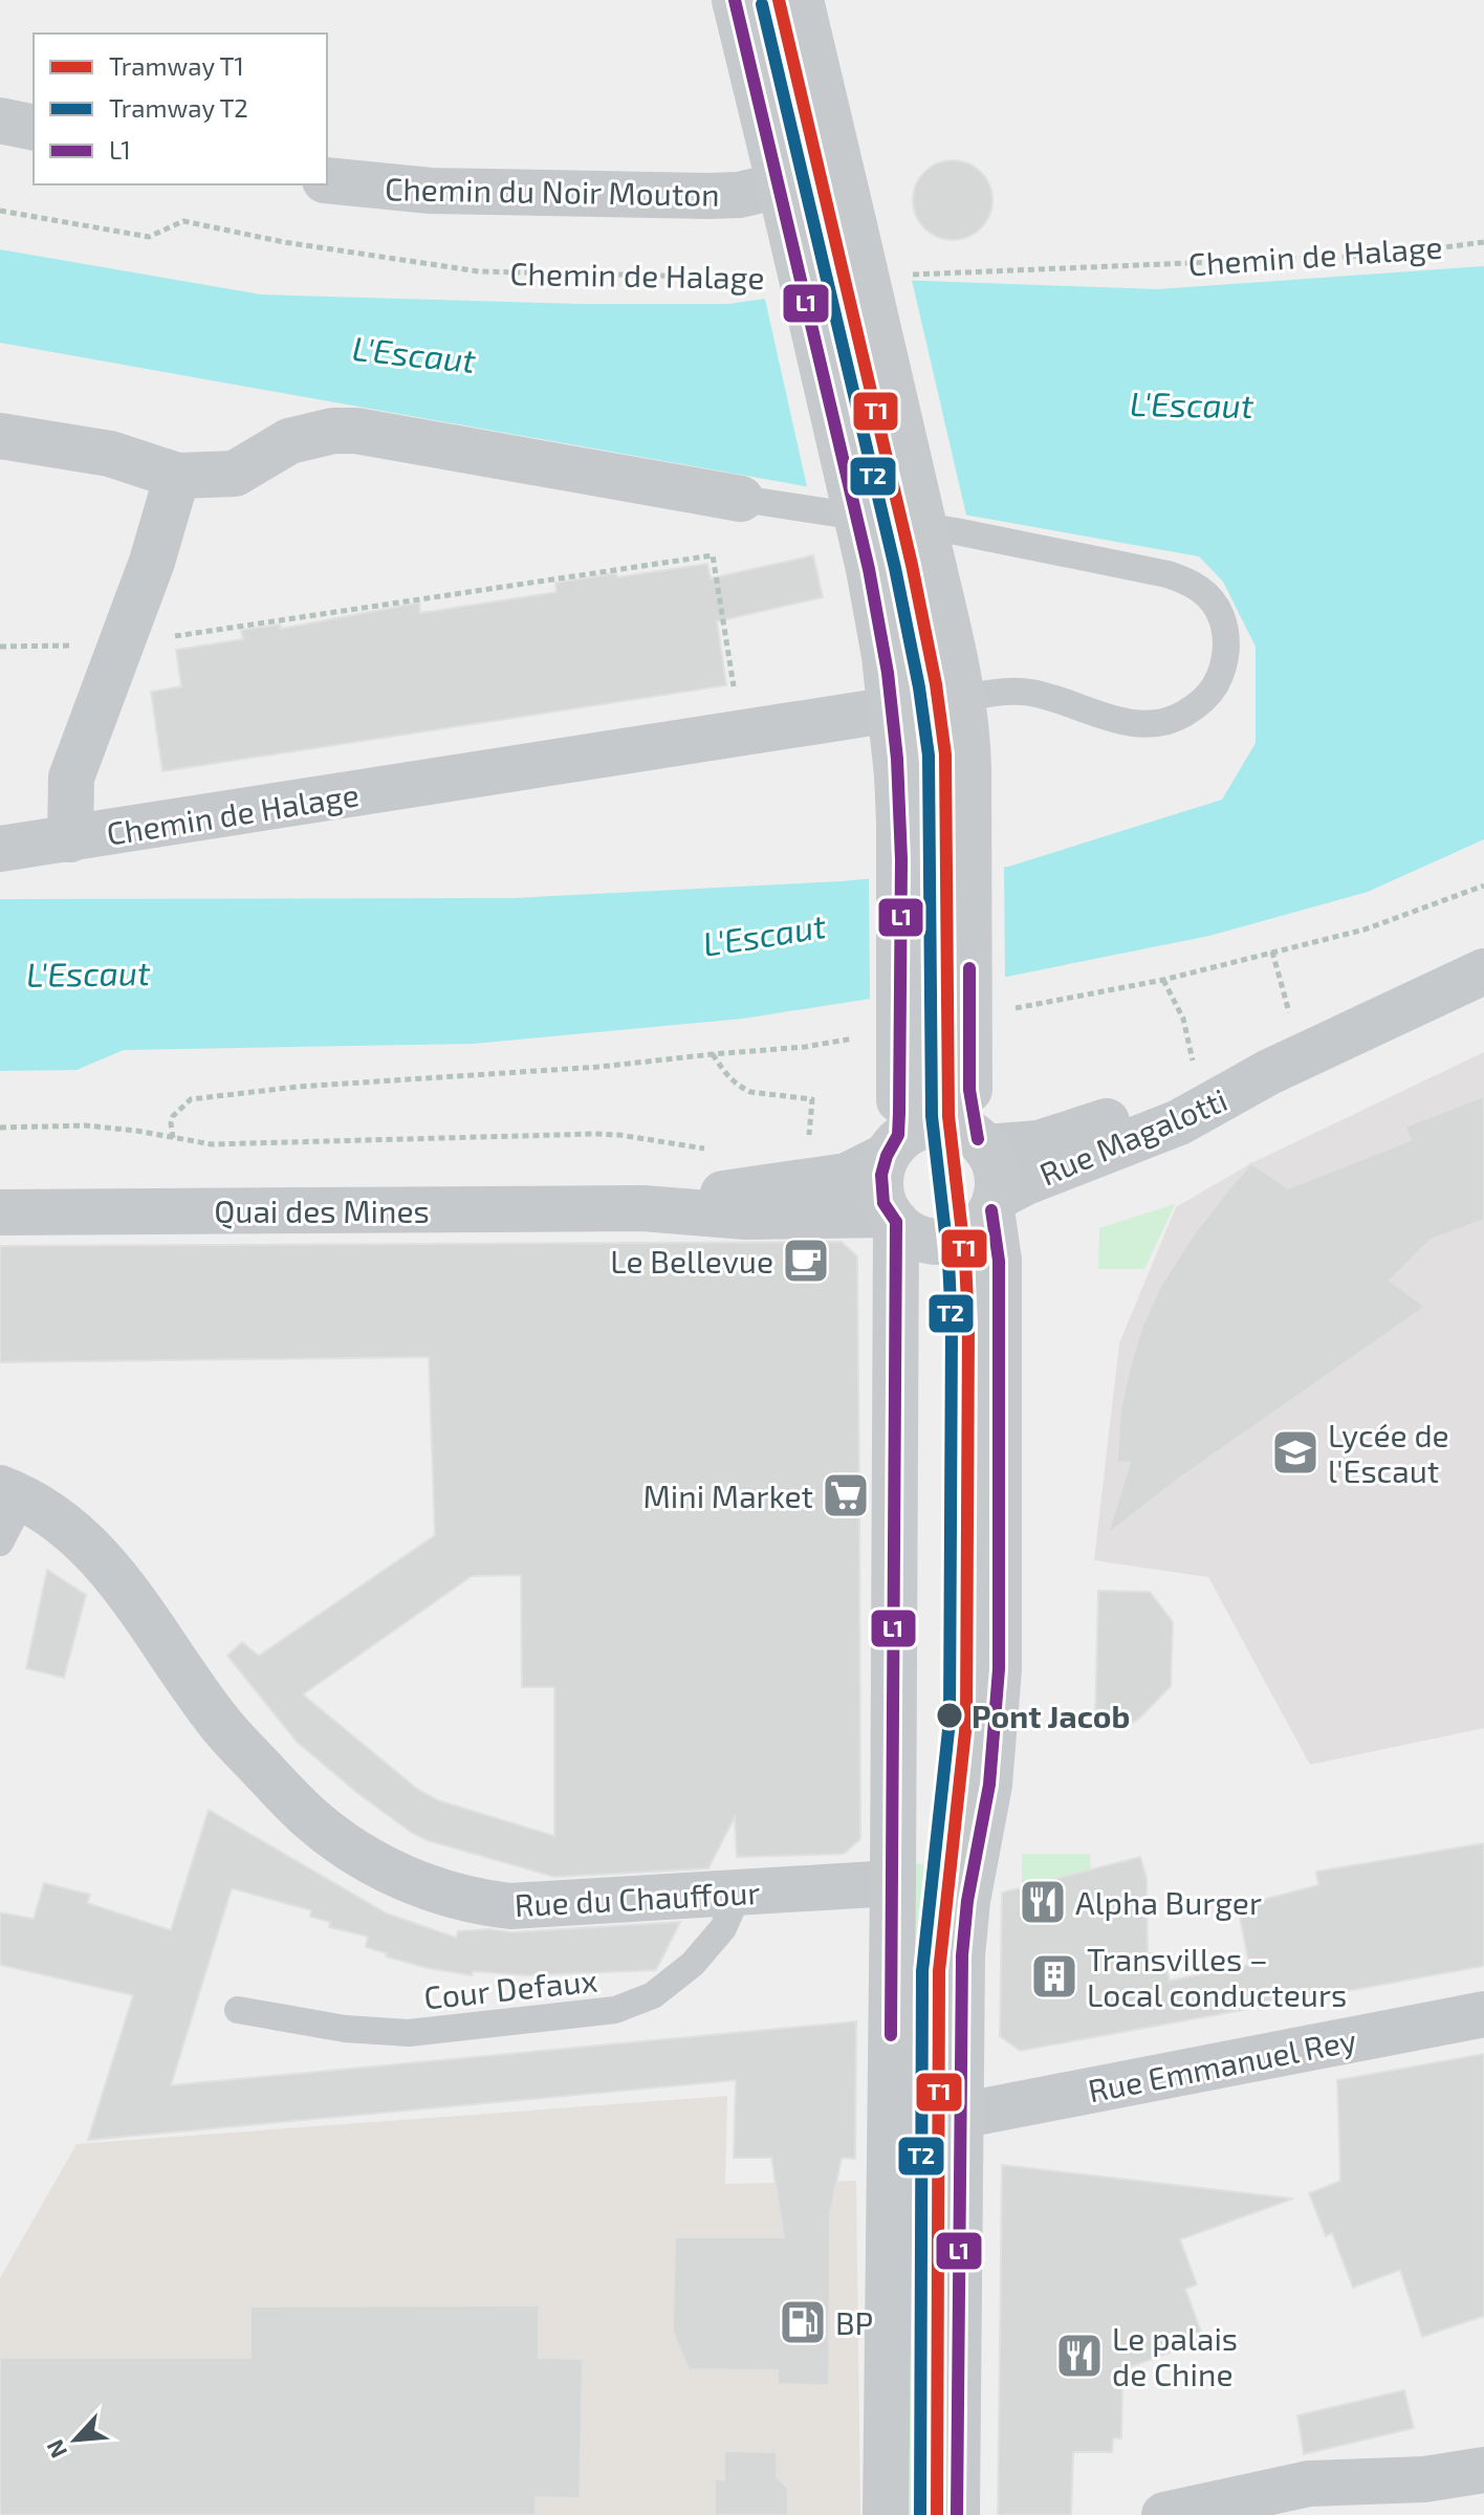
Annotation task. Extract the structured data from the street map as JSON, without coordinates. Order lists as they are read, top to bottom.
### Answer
{
  "streets": {
    "street": [
      "Chemin du Noir Mouton",
      "Chemin de Halage",
      "Rue Magalotti",
      "Quai des Mines",
      "Rue du Chauffour",
      "Rue Emmanuel Rey"
    ],
    "lane": ["Cour Defaux"]
  },
  "crossings": [
    ["Rue Magalotti", "Quai des Mines"],
    ["Rue du Chauffour", "Cour Defaux"]
  ],
  "water": ["L'Escaut"],
  "places": {
    "cafe": ["Le Bellevue"],
    "school or university": ["Lycée de l'Escaut"],
    "supermarket": ["Mini Market"],
    "other": ["Pont Jacob"],
    "restaurant": ["Alpha Burger", "Le palais de Chine"],
    "building": ["Transvilles – Local conducteurs"],
    "fuel station": ["BP"]
  },
  "lines": ["tram line T1", "transit line L1", "tram line T2"],
  "legend": ["Tramway T1", "Tramway T2", "L1"],
  "north": "bottom left"
}
